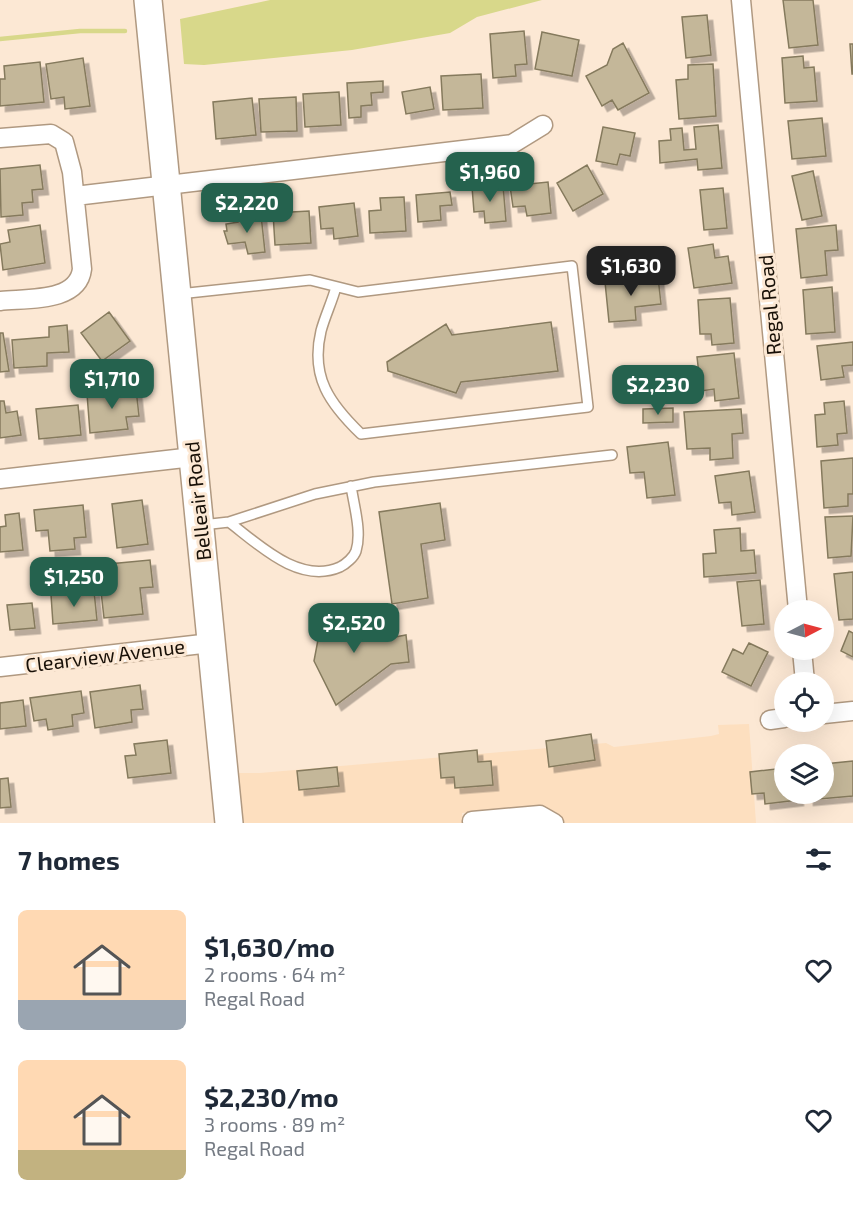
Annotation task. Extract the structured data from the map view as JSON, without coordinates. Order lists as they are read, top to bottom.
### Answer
{
  "streets": {
    "main road": ["Belleair Road"],
    "street": ["Regal Road", "Clearview Avenue"]
  },
  "crossings": [
    ["Belleair Road", "Clearview Avenue"]
  ],
  "north": "right",
  "page": {
    "price": [
      "$1,960",
      "$2,220",
      "$1,630",
      "$1,710",
      "$2,230",
      "$1,250",
      "$2,520"
    ],
    "heading": "7 homes",
    "list": [
      {
        "name": "$1,630/mo",
        "note": "2 rooms · 64 m² · Regal Road"
      },
      {
        "name": "$2,230/mo",
        "note": "3 rooms · 89 m² · Regal Road"
      }
    ]
  }
}
